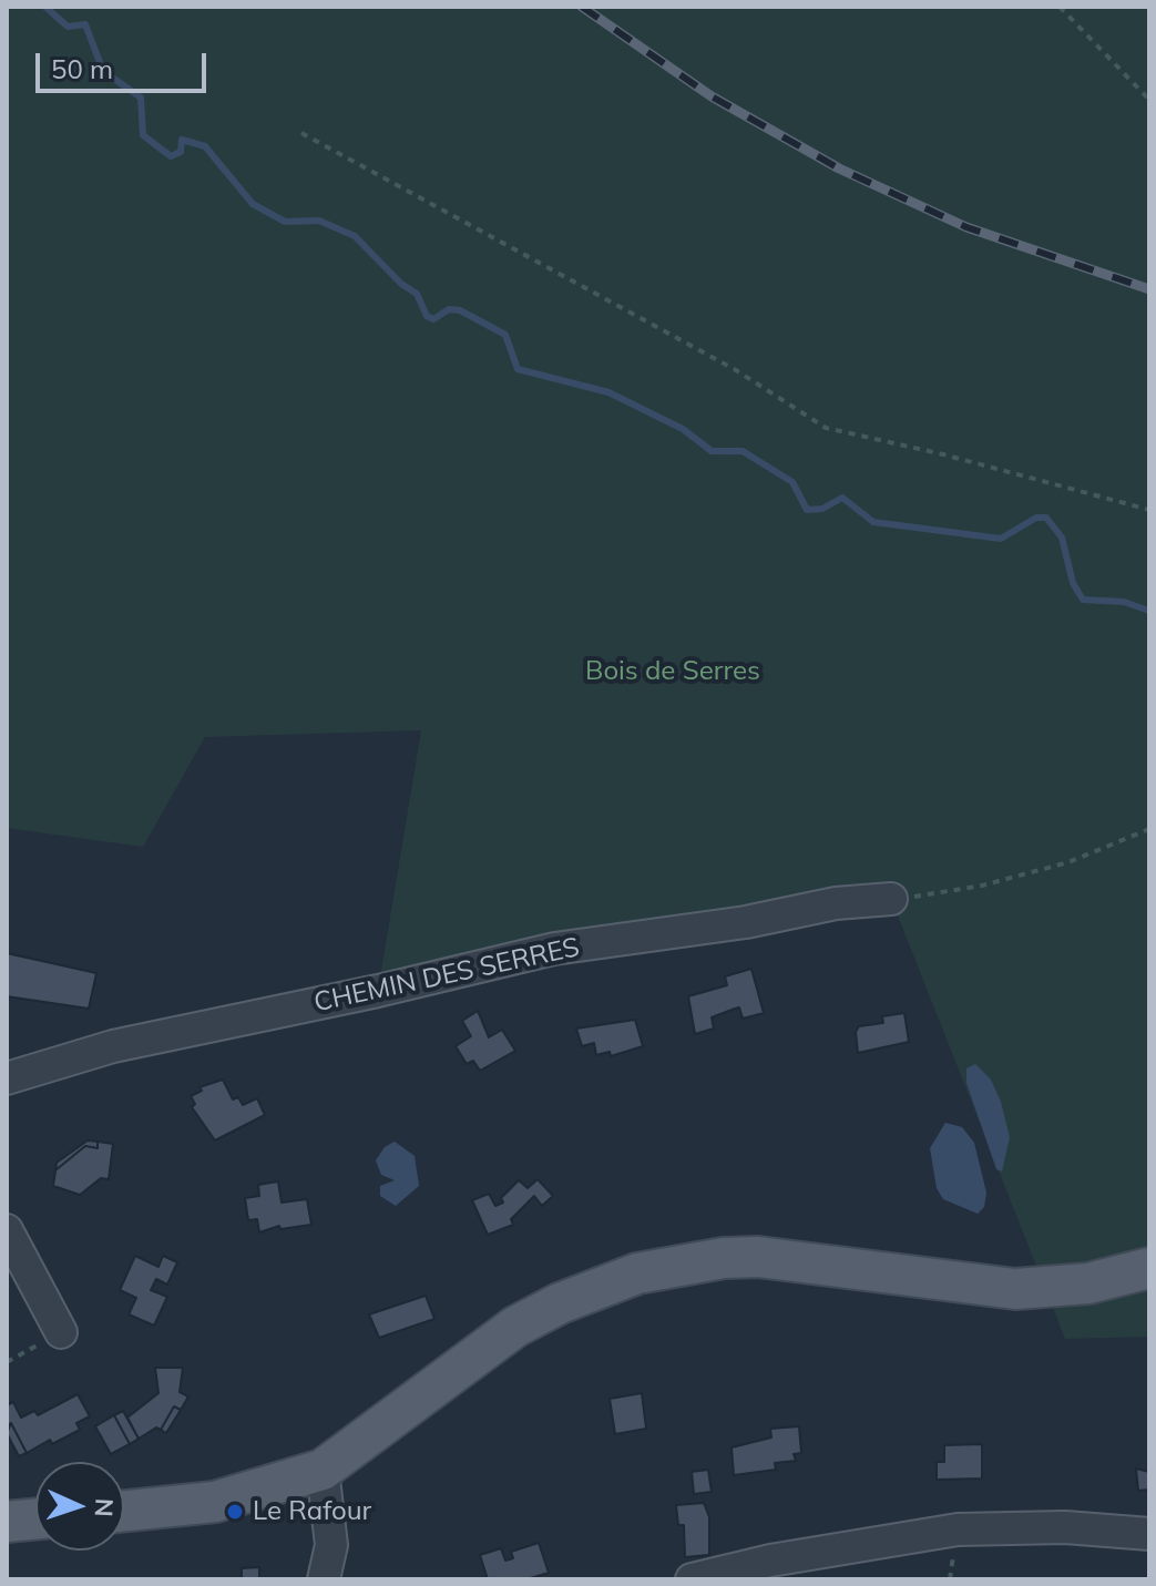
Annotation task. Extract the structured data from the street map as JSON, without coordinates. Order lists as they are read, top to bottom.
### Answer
{
  "streets": {
    "street": ["CHEMIN DES SERRES"]
  },
  "parks": ["Bois de Serres"],
  "places": ["Le Rafour"],
  "scale_bar": "50 m",
  "north": "right"
}
